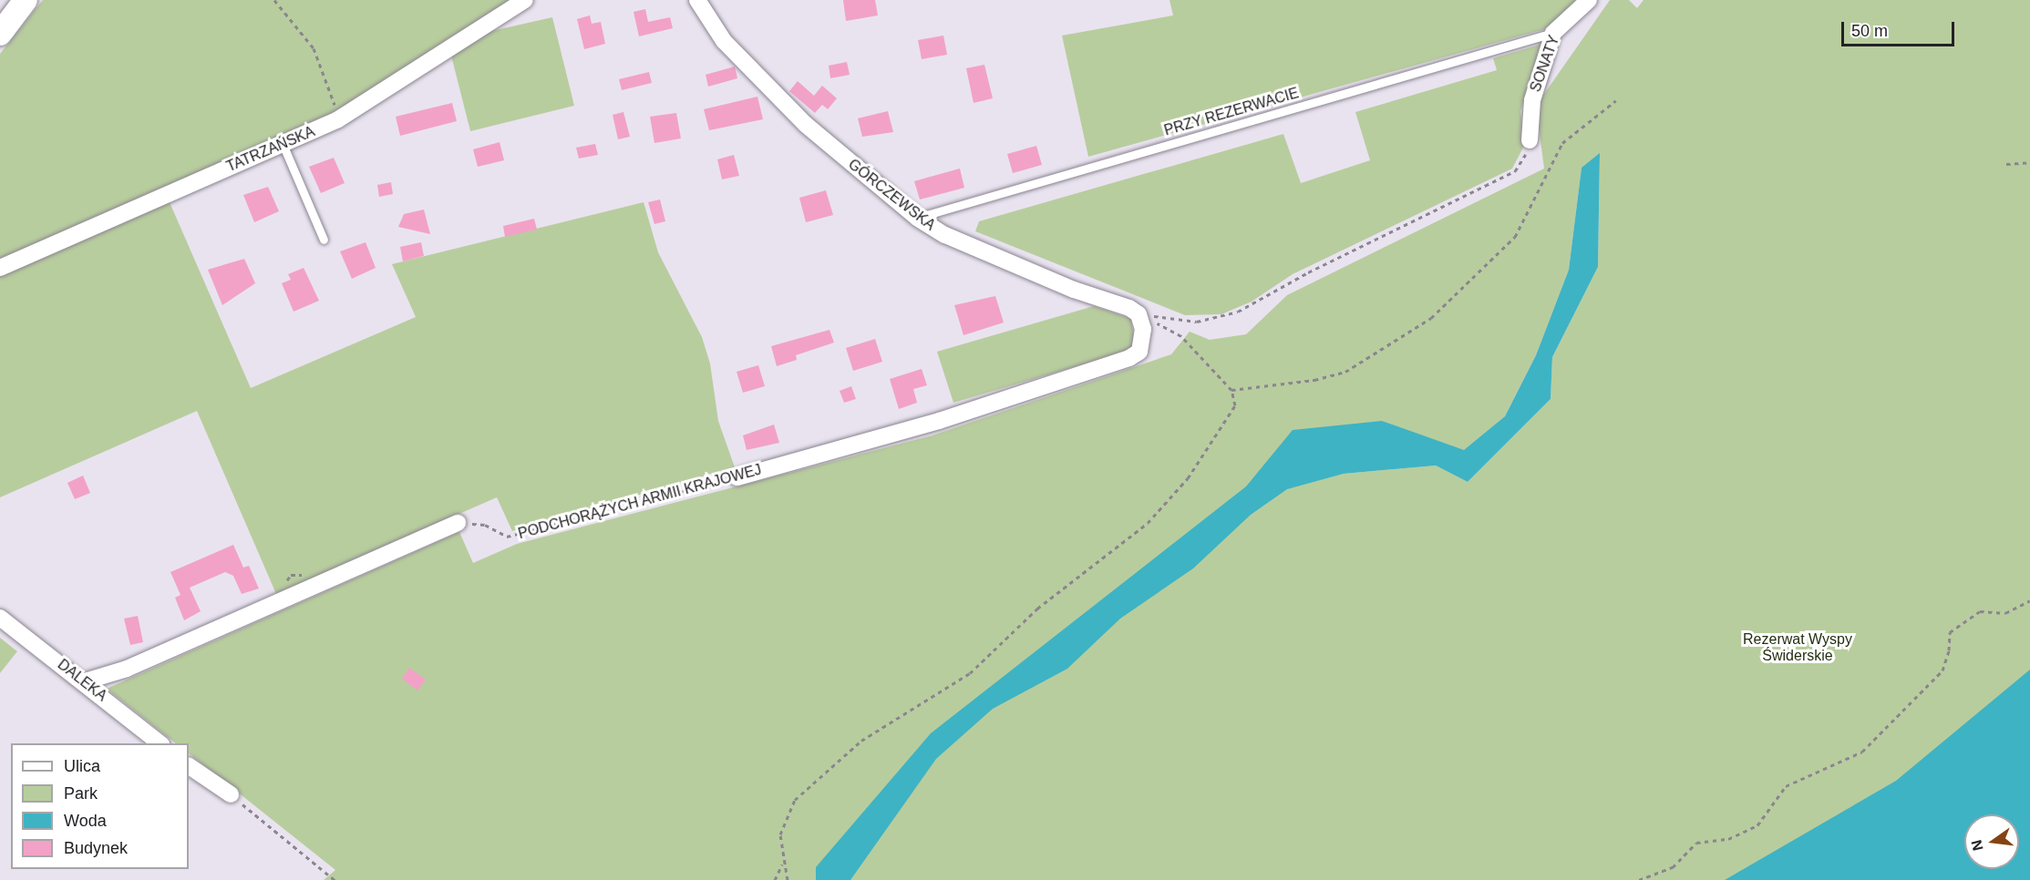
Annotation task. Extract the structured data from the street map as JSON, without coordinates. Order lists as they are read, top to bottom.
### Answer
{
  "streets": {
    "street": [
      "SONATY",
      "TATRZAŃSKA",
      "GÓRCZEWSKA",
      "PODCHORĄŻYCH ARMII KRAJOWEJ",
      "DALEKA"
    ],
    "lane": ["PRZY REZERWACIE"]
  },
  "crossings": [
    ["SONATY", "PRZY REZERWACIE"],
    ["PRZY REZERWACIE", "GÓRCZEWSKA"],
    ["GÓRCZEWSKA", "PODCHORĄŻYCH ARMII KRAJOWEJ"]
  ],
  "parks": ["Rezerwat Wyspy Świderskie"],
  "legend": [
    "Ulica",
    "Park",
    "Woda",
    "Budynek"
  ],
  "scale_bar": "50 m",
  "north": "left"
}
